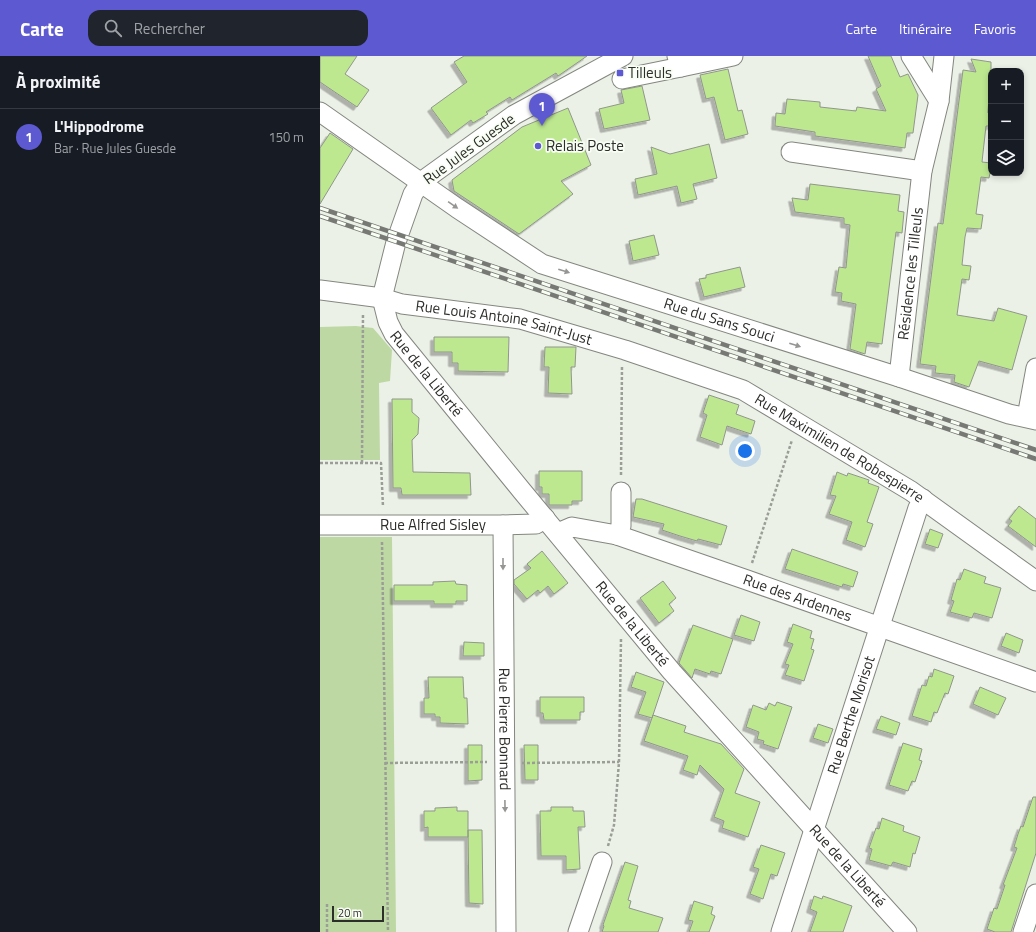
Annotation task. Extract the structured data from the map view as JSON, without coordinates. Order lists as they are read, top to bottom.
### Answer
{
  "streets": {
    "street": [
      "Rue Jules Guesde",
      "Résidence les Tilleuls",
      "Rue du Sans Souci",
      "Rue Louis Antoine Saint-Just",
      "Rue de la Liberté",
      "Rue Maximilien de Robespierre",
      "Rue Alfred Sisley",
      "Rue des Ardennes",
      "Rue Berthe Morisot",
      "Rue Pierre Bonnard"
    ]
  },
  "crossings": [
    ["Rue Jules Guesde", "Rue du Sans Souci"],
    ["Rue Jules Guesde", "Rue Louis Antoine Saint-Just"],
    ["Rue Jules Guesde", "Rue de la Liberté"],
    ["Résidence les Tilleuls", "Rue du Sans Souci"],
    ["Rue Louis Antoine Saint-Just", "Rue de la Liberté"],
    ["Rue Louis Antoine Saint-Just", "Rue Maximilien de Robespierre"],
    ["Rue de la Liberté", "Rue Alfred Sisley"],
    ["Rue de la Liberté", "Rue des Ardennes"],
    ["Rue de la Liberté", "Rue Berthe Morisot"],
    ["Rue Maximilien de Robespierre", "Rue Berthe Morisot"],
    ["Rue Alfred Sisley", "Rue Pierre Bonnard"],
    ["Rue des Ardennes", "Rue Berthe Morisot"]
  ],
  "one_way": ["Rue du Sans Souci", "Rue Pierre Bonnard"],
  "places": {
    "transit": ["Tilleuls"],
    "other": ["Relais Poste"]
  },
  "scale_bar": "20 m",
  "page": {
    "header": "Carte",
    "search": "Rechercher",
    "nav": ["Carte", "Itinéraire", "Favoris"],
    "heading": "À proximité",
    "map_buttons": ["+", "−"],
    "pins": "1",
    "list": [
      {
        "mark": "1",
        "name": "L'Hippodrome",
        "note": "Bar · Rue Jules Guesde",
        "value": "150 m"
      }
    ],
    "scale": "20 m"
  }
}
